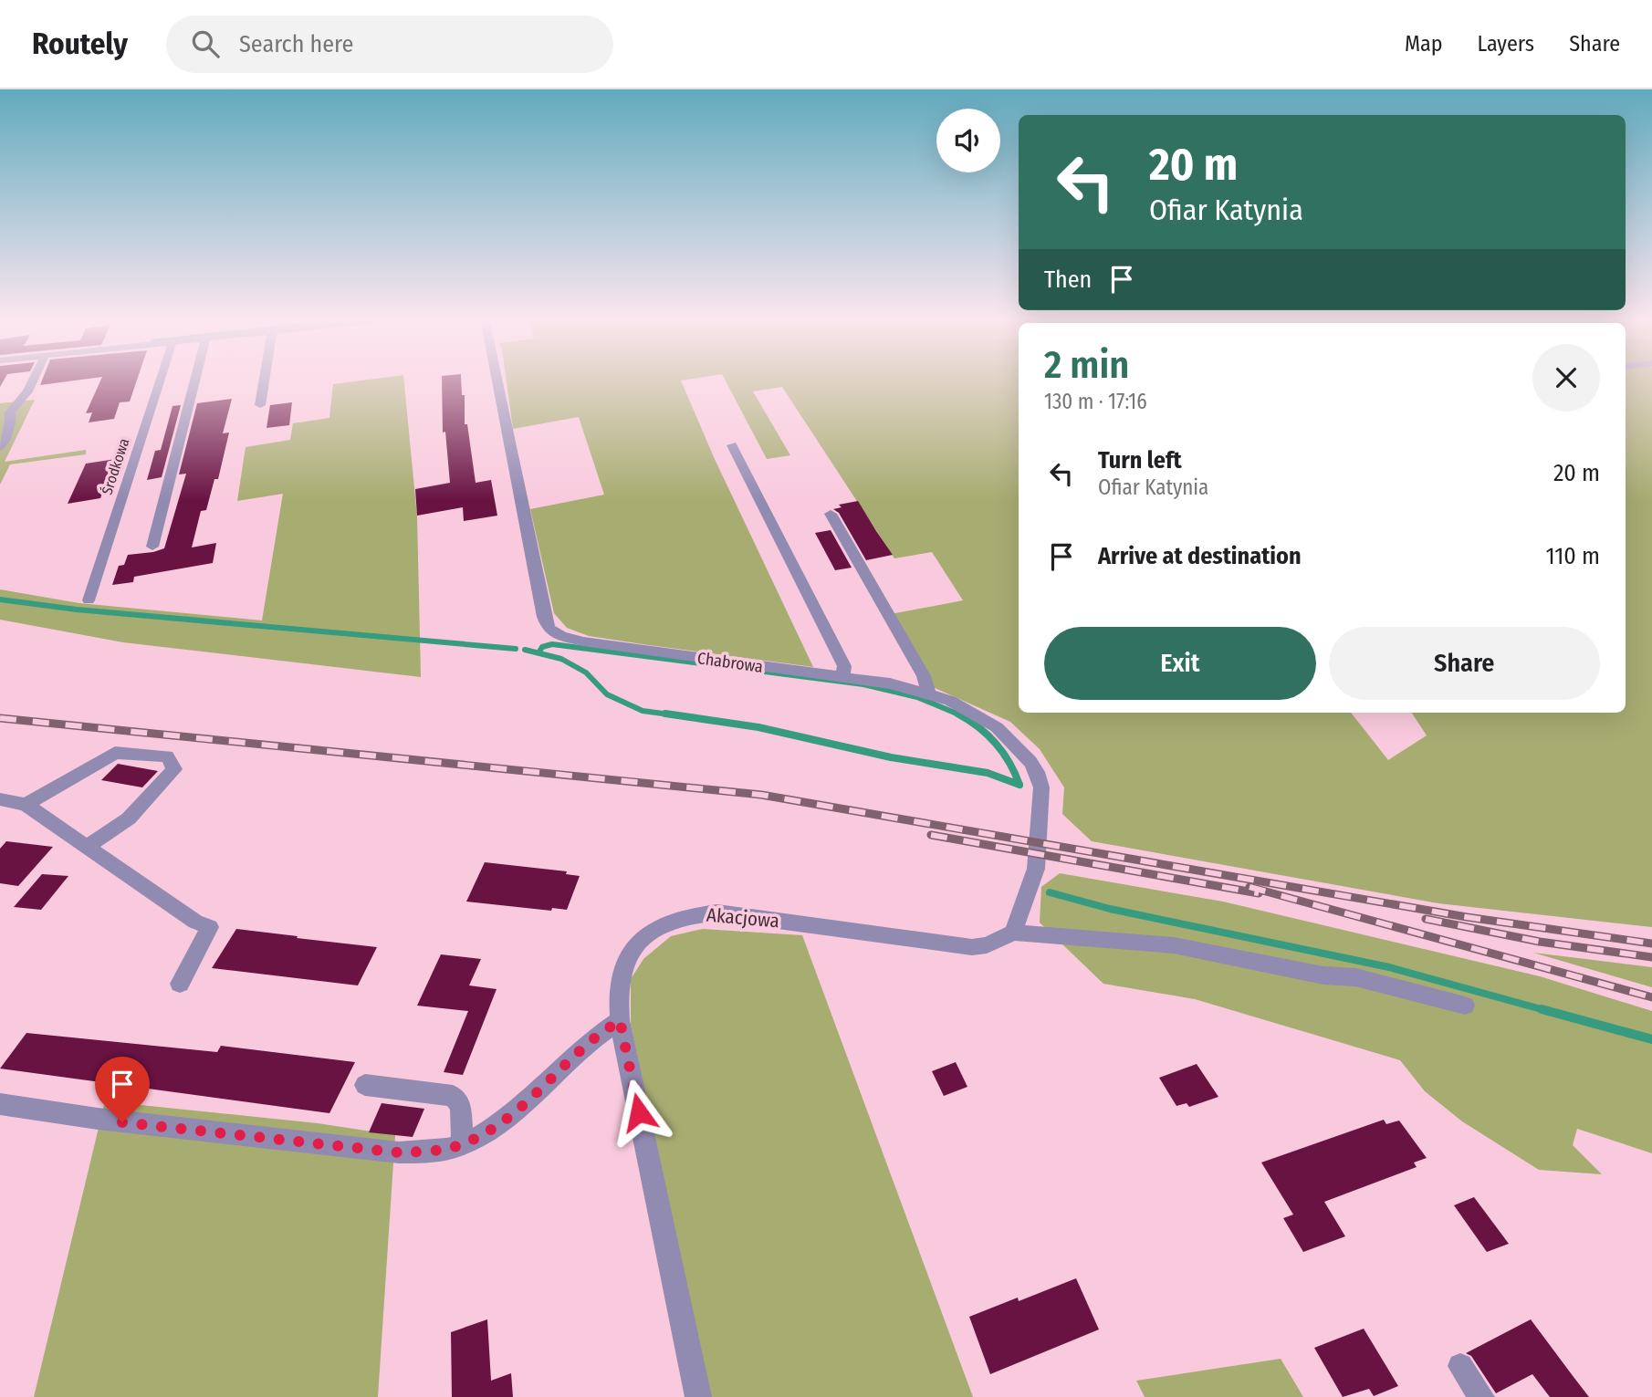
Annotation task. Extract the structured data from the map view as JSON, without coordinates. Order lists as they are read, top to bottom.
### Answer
{
  "streets": {
    "street": ["Środkowa", "Chabrowa", "Akacjowa"]
  },
  "crossings": [
    ["Chabrowa", "Akacjowa"]
  ],
  "page": {
    "header": "Routely",
    "search": "Search here",
    "nav": ["Map", "Layers", "Share"],
    "turn": ["20 m", "Ofiar Katynia"],
    "then": "Then",
    "heading": ["2 min", "130 m · 17:16"],
    "list": [
      {
        "name": "Turn left",
        "note": "Ofiar Katynia",
        "value": "20 m"
      },
      {
        "name": "Arrive at destination",
        "value": "110 m"
      }
    ],
    "buttons": ["Exit", "Share"]
  }
}
